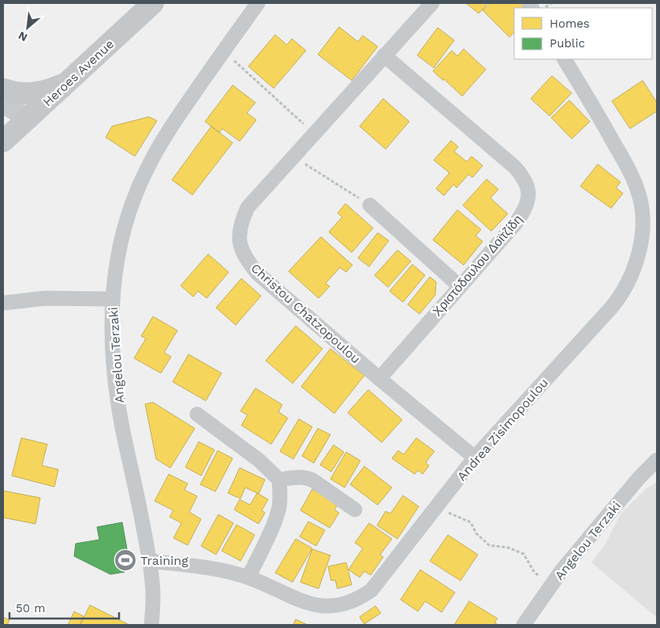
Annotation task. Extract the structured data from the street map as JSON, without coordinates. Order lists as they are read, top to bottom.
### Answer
{
  "streets": {
    "main road": ["Heroes Avenue"],
    "street": [
      "Χριστόδουλου Δοϊτζίδη",
      "Christou Chatzopoulou",
      "Angelou Terzaki",
      "Andrea Zisimopoulou"
    ]
  },
  "crossings": [
    ["Χριστόδουλου Δοϊτζίδη", "Christou Chatzopoulou"],
    ["Christou Chatzopoulou", "Andrea Zisimopoulou"],
    ["Angelou Terzaki", "Andrea Zisimopoulou"]
  ],
  "places": {
    "sports": ["Training"]
  },
  "legend": ["Homes", "Public"],
  "scale_bar": "50 m",
  "north": "bottom left"
}
